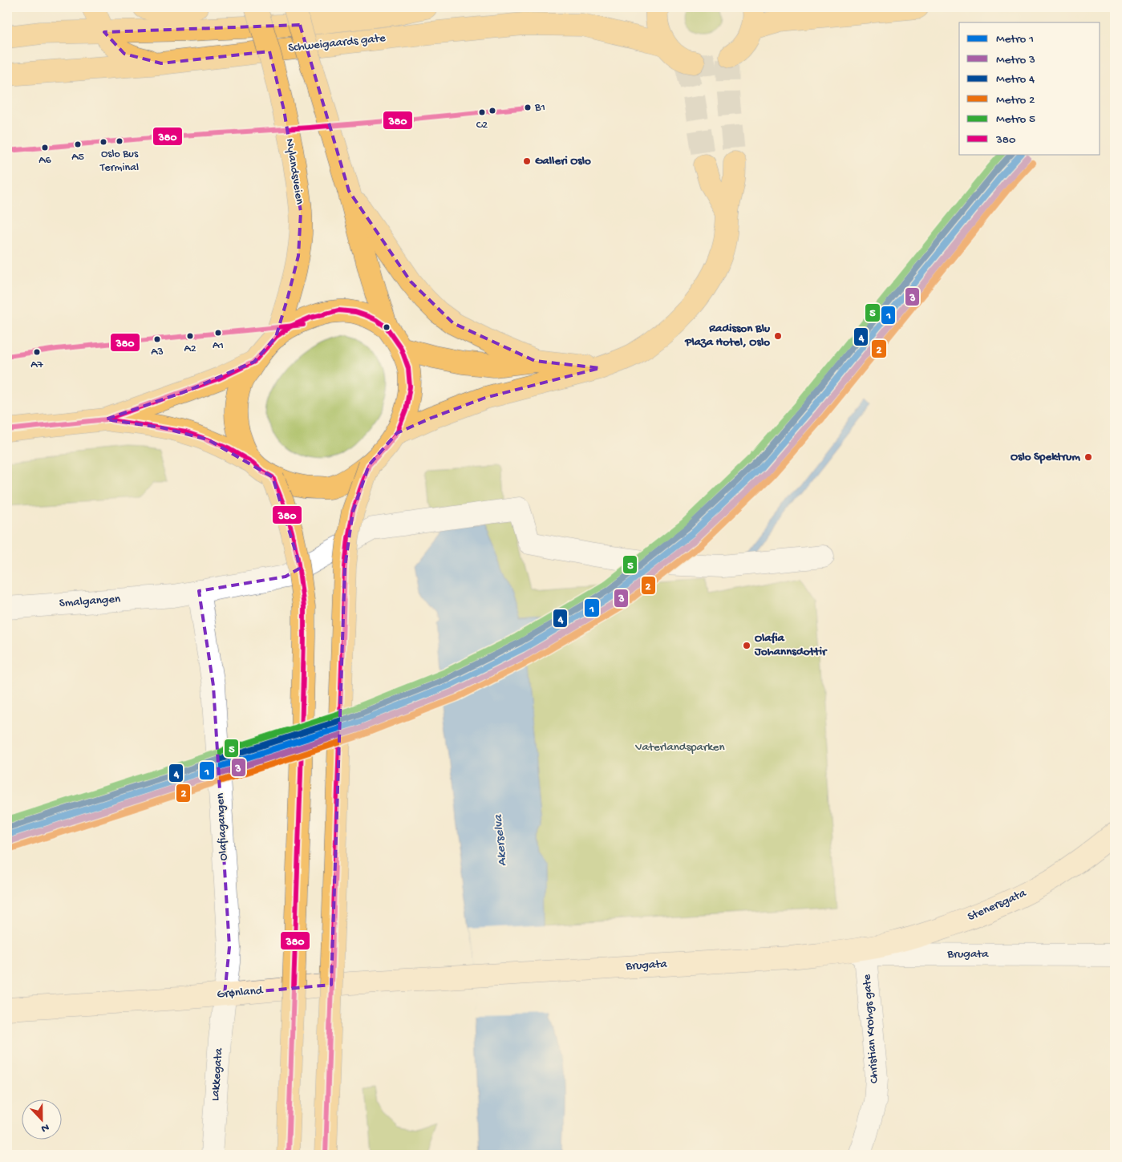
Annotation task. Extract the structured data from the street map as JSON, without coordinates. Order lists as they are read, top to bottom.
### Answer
{
  "streets": {
    "main road": ["Schweigaards gate", "Nylandsveien"],
    "street": [
      "Smalgangen",
      "Olafiagangen",
      "Stenersgata",
      "Brugata",
      "Grønland",
      "Christian Krohgs gate",
      "Lakkegata"
    ]
  },
  "crossings": [
    ["Smalgangen", "Olafiagangen"],
    ["Olafiagangen", "Grønland"],
    ["Olafiagangen", "Lakkegata"],
    ["Stenersgata", "Brugata"],
    ["Stenersgata", "Christian Krohgs gate"],
    ["Brugata", "Grønland"],
    ["Brugata", "Christian Krohgs gate"],
    ["Grønland", "Lakkegata"]
  ],
  "water": ["Akerselva"],
  "parks": ["Vaterlandsparken"],
  "places": [
    "B1",
    "C2",
    "Oslo Bus Terminal",
    "A5",
    "A6",
    "Galleri Oslo",
    "A1",
    "A2",
    "Radisson Blu Plaza Hotel, Oslo",
    "A3",
    "A7",
    "Oslo Spektrum",
    "Olafia Johannsdottir"
  ],
  "lines": [
    "transit line 380",
    "metro line 1",
    "metro line 4",
    "metro line 5",
    "metro line 3",
    "metro line 2"
  ],
  "legend": [
    "Metro 1",
    "Metro 3",
    "Metro 4",
    "Metro 2",
    "Metro 5",
    "380"
  ],
  "north": "bottom"
}
